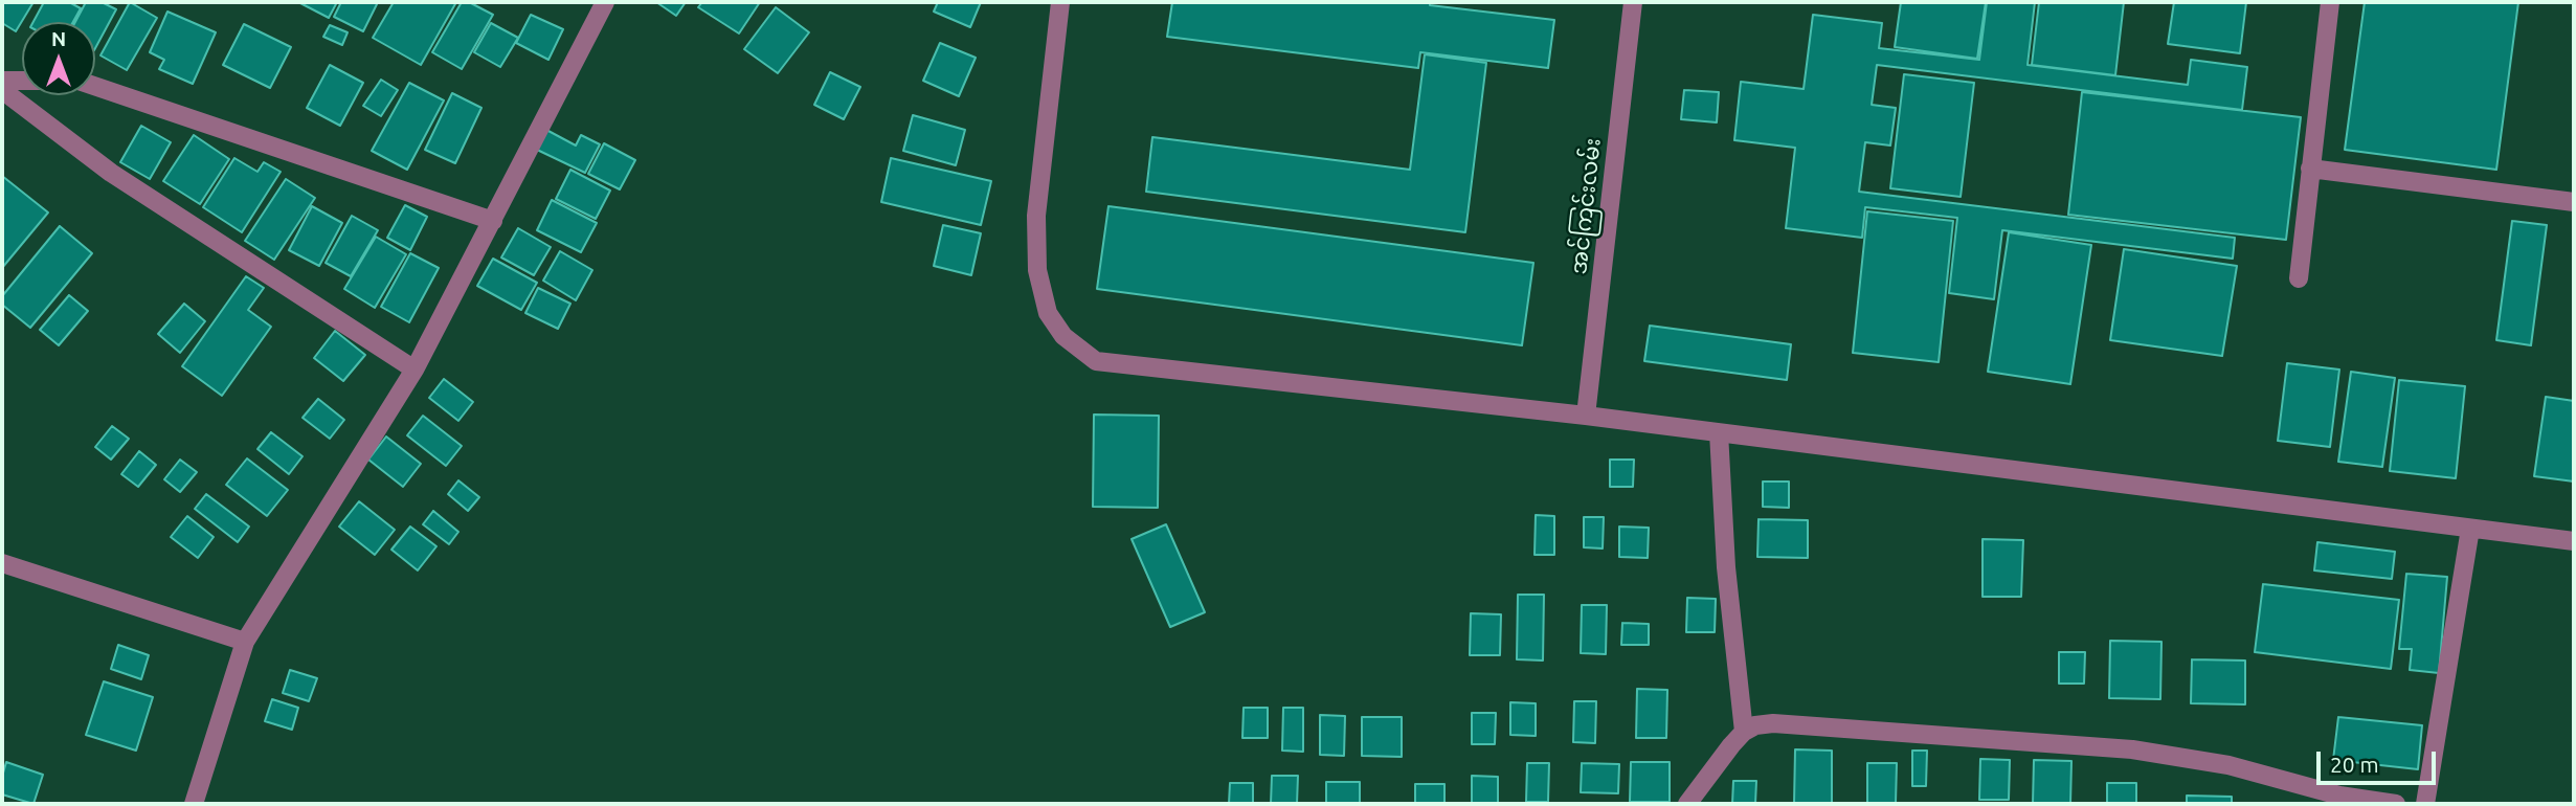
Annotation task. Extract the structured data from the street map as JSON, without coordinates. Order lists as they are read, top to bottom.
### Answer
{
  "streets": {
    "street": ["အင်ကြင်းလမ်း"]
  },
  "scale_bar": "20 m",
  "north": "top"
}
